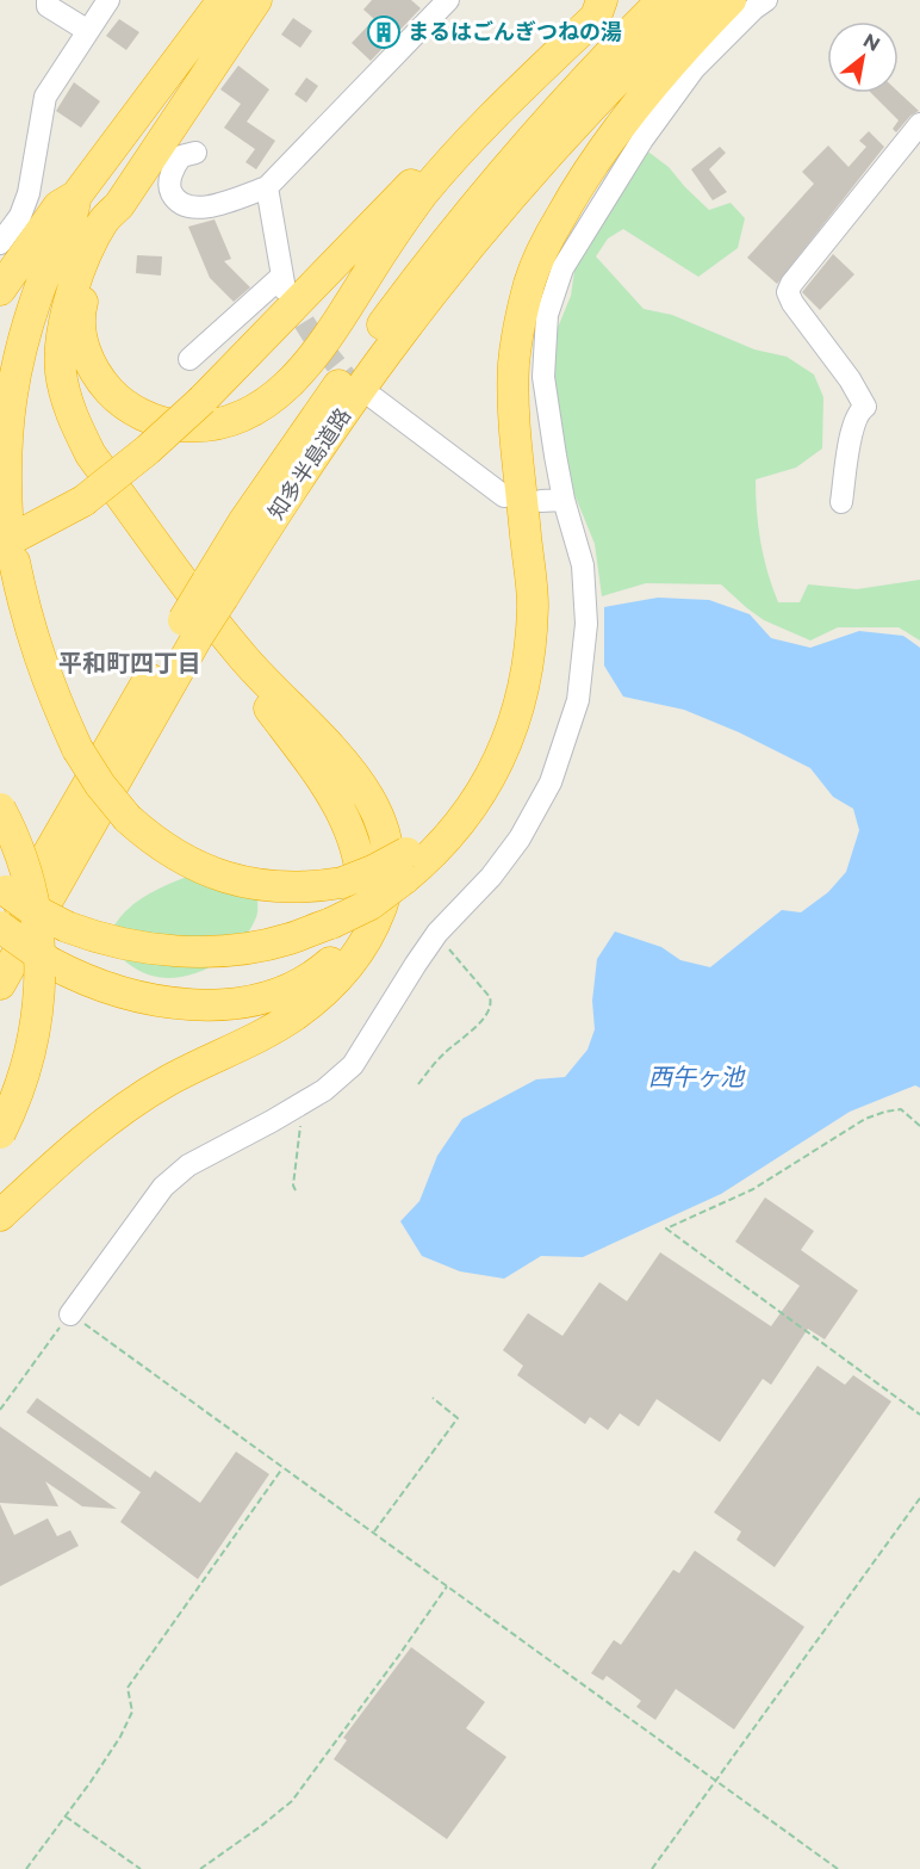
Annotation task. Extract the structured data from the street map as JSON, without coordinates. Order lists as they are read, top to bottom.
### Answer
{
  "streets": {
    "highway": ["知多半島道路"]
  },
  "districts": ["平和町四丁目"],
  "water": ["西午ヶ池"],
  "places": {
    "building": ["まるはごんぎつねの湯"]
  },
  "north": "top right"
}
